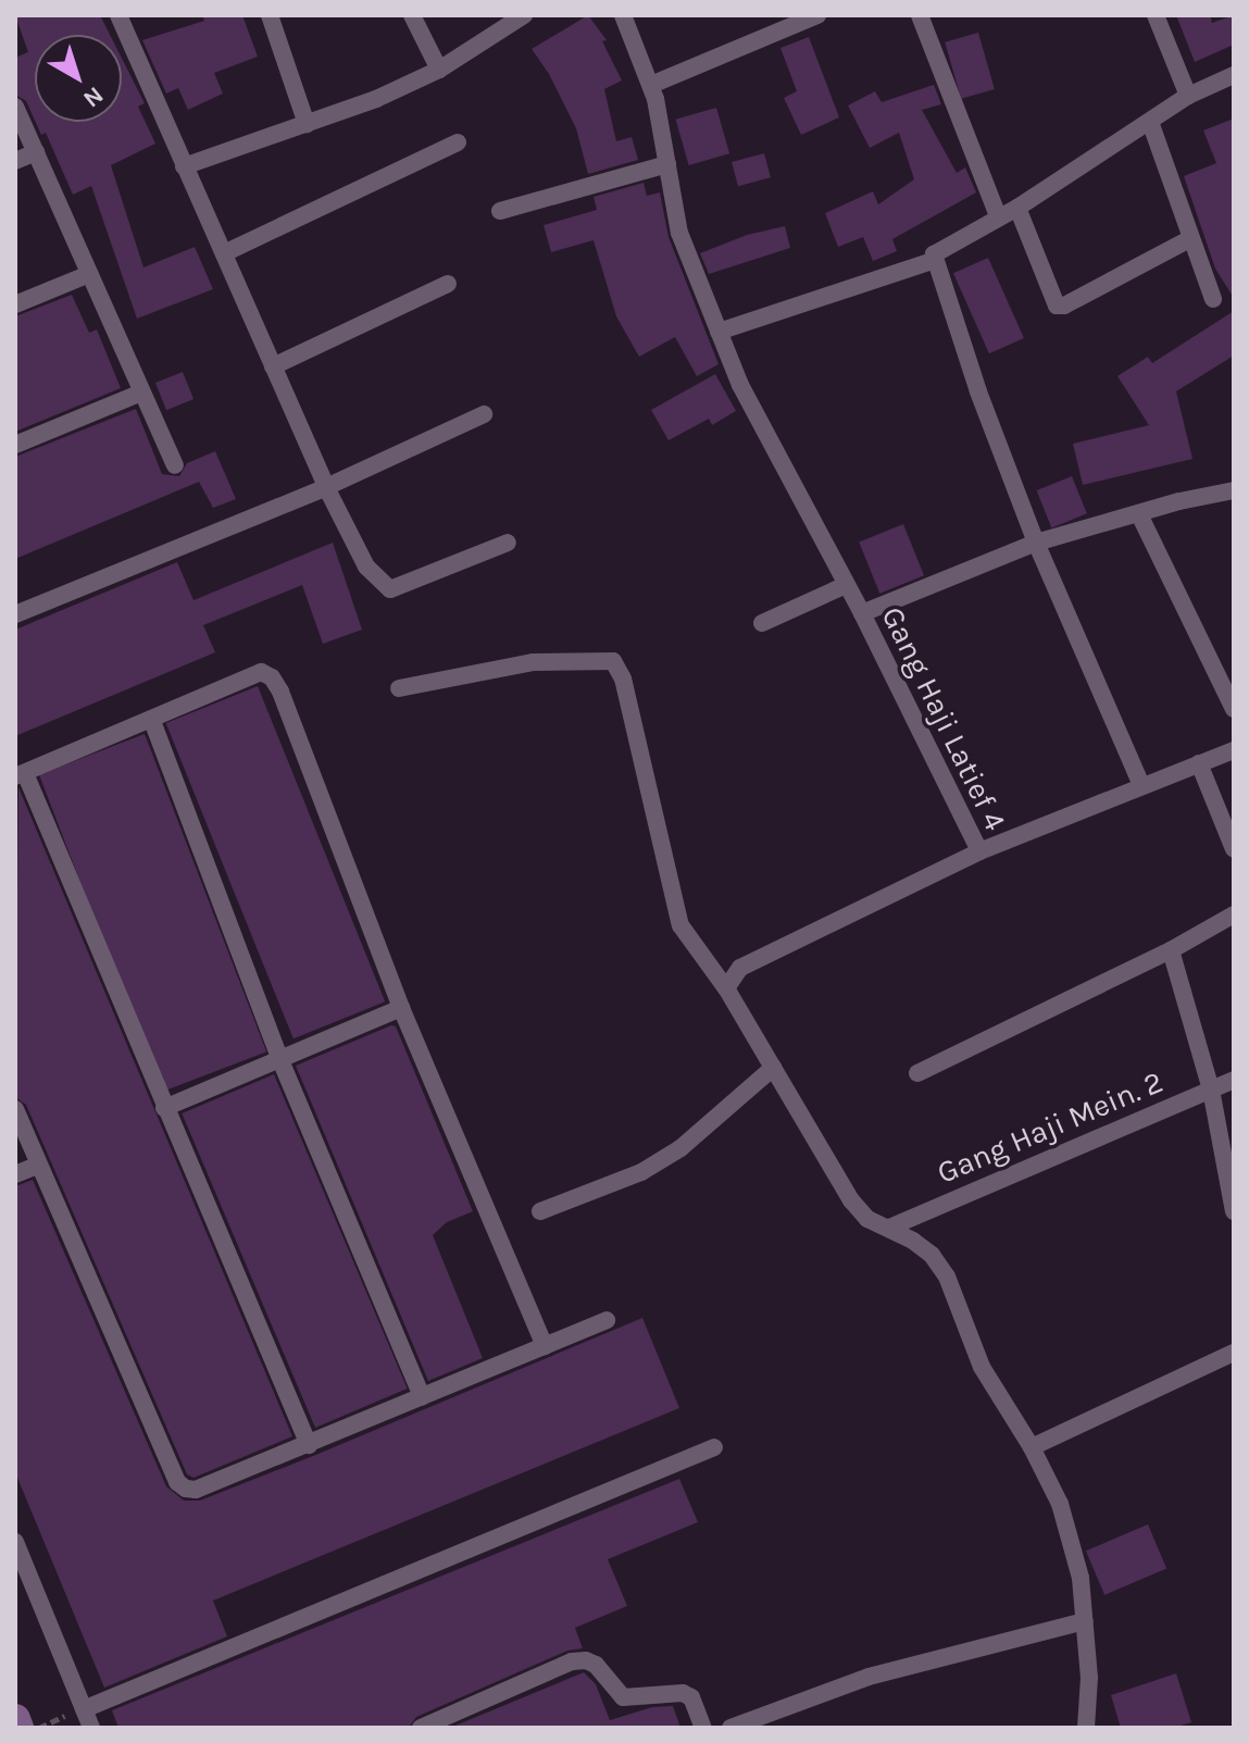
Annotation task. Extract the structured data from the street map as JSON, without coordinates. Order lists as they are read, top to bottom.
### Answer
{
  "streets": {
    "street": ["Gang Haji Latief 4", "Gang Haji Mein. 2"]
  },
  "north": "bottom right"
}
